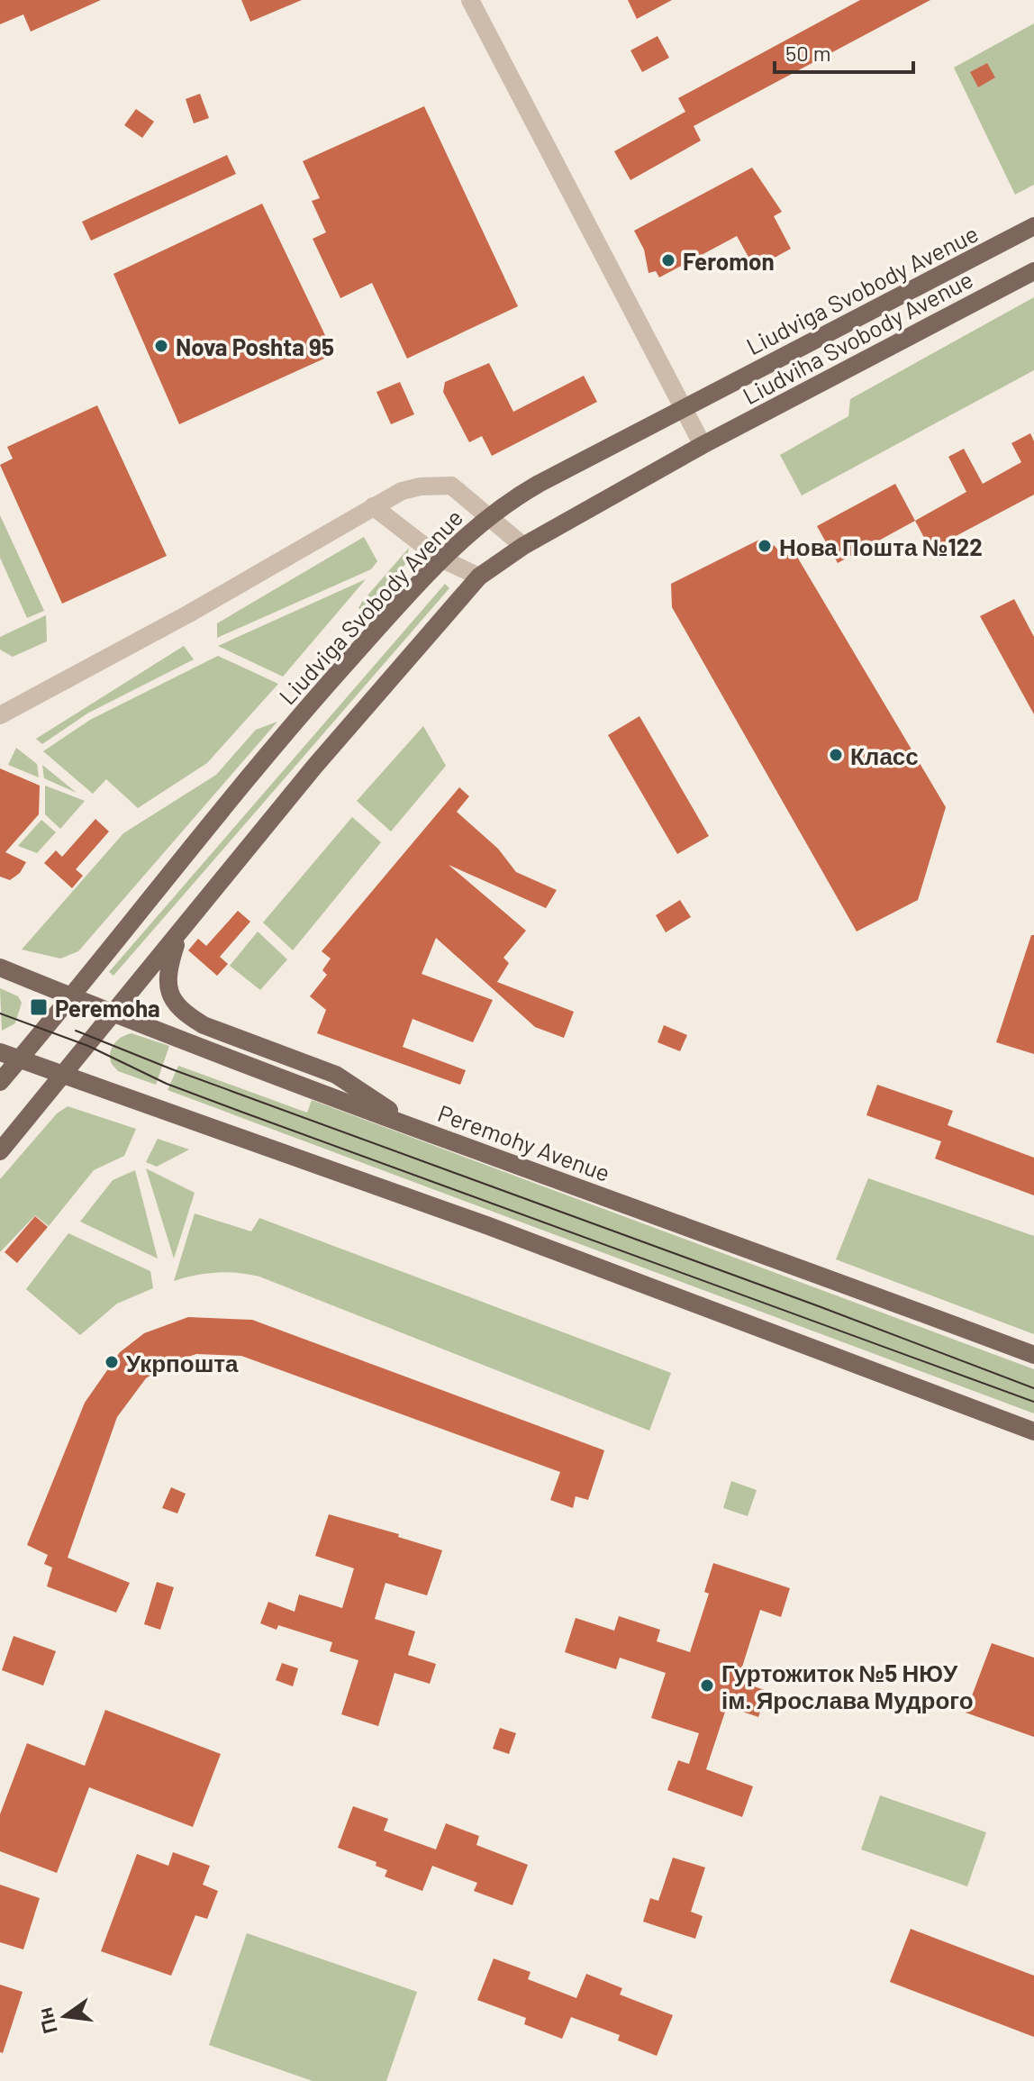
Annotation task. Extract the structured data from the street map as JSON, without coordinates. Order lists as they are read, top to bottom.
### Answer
{
  "streets": {
    "main road": ["Liudviga Svobody Avenue", "Liudviha Svobody Avenue", "Peremohy Avenue"]
  },
  "crossings": [
    ["Liudviga Svobody Avenue", "Liudviha Svobody Avenue"],
    ["Liudviga Svobody Avenue", "Peremohy Avenue"]
  ],
  "places": {
    "other": [
      "Feromon",
      "Nova Poshta 95",
      "Нова Пошта №122",
      "Класс",
      "Укрпошта",
      "Гуртожиток №5 НЮУ ім. Ярослава Мудрого"
    ],
    "transit": ["Peremoha"]
  },
  "scale_bar": "50 m",
  "north": "left"
}
